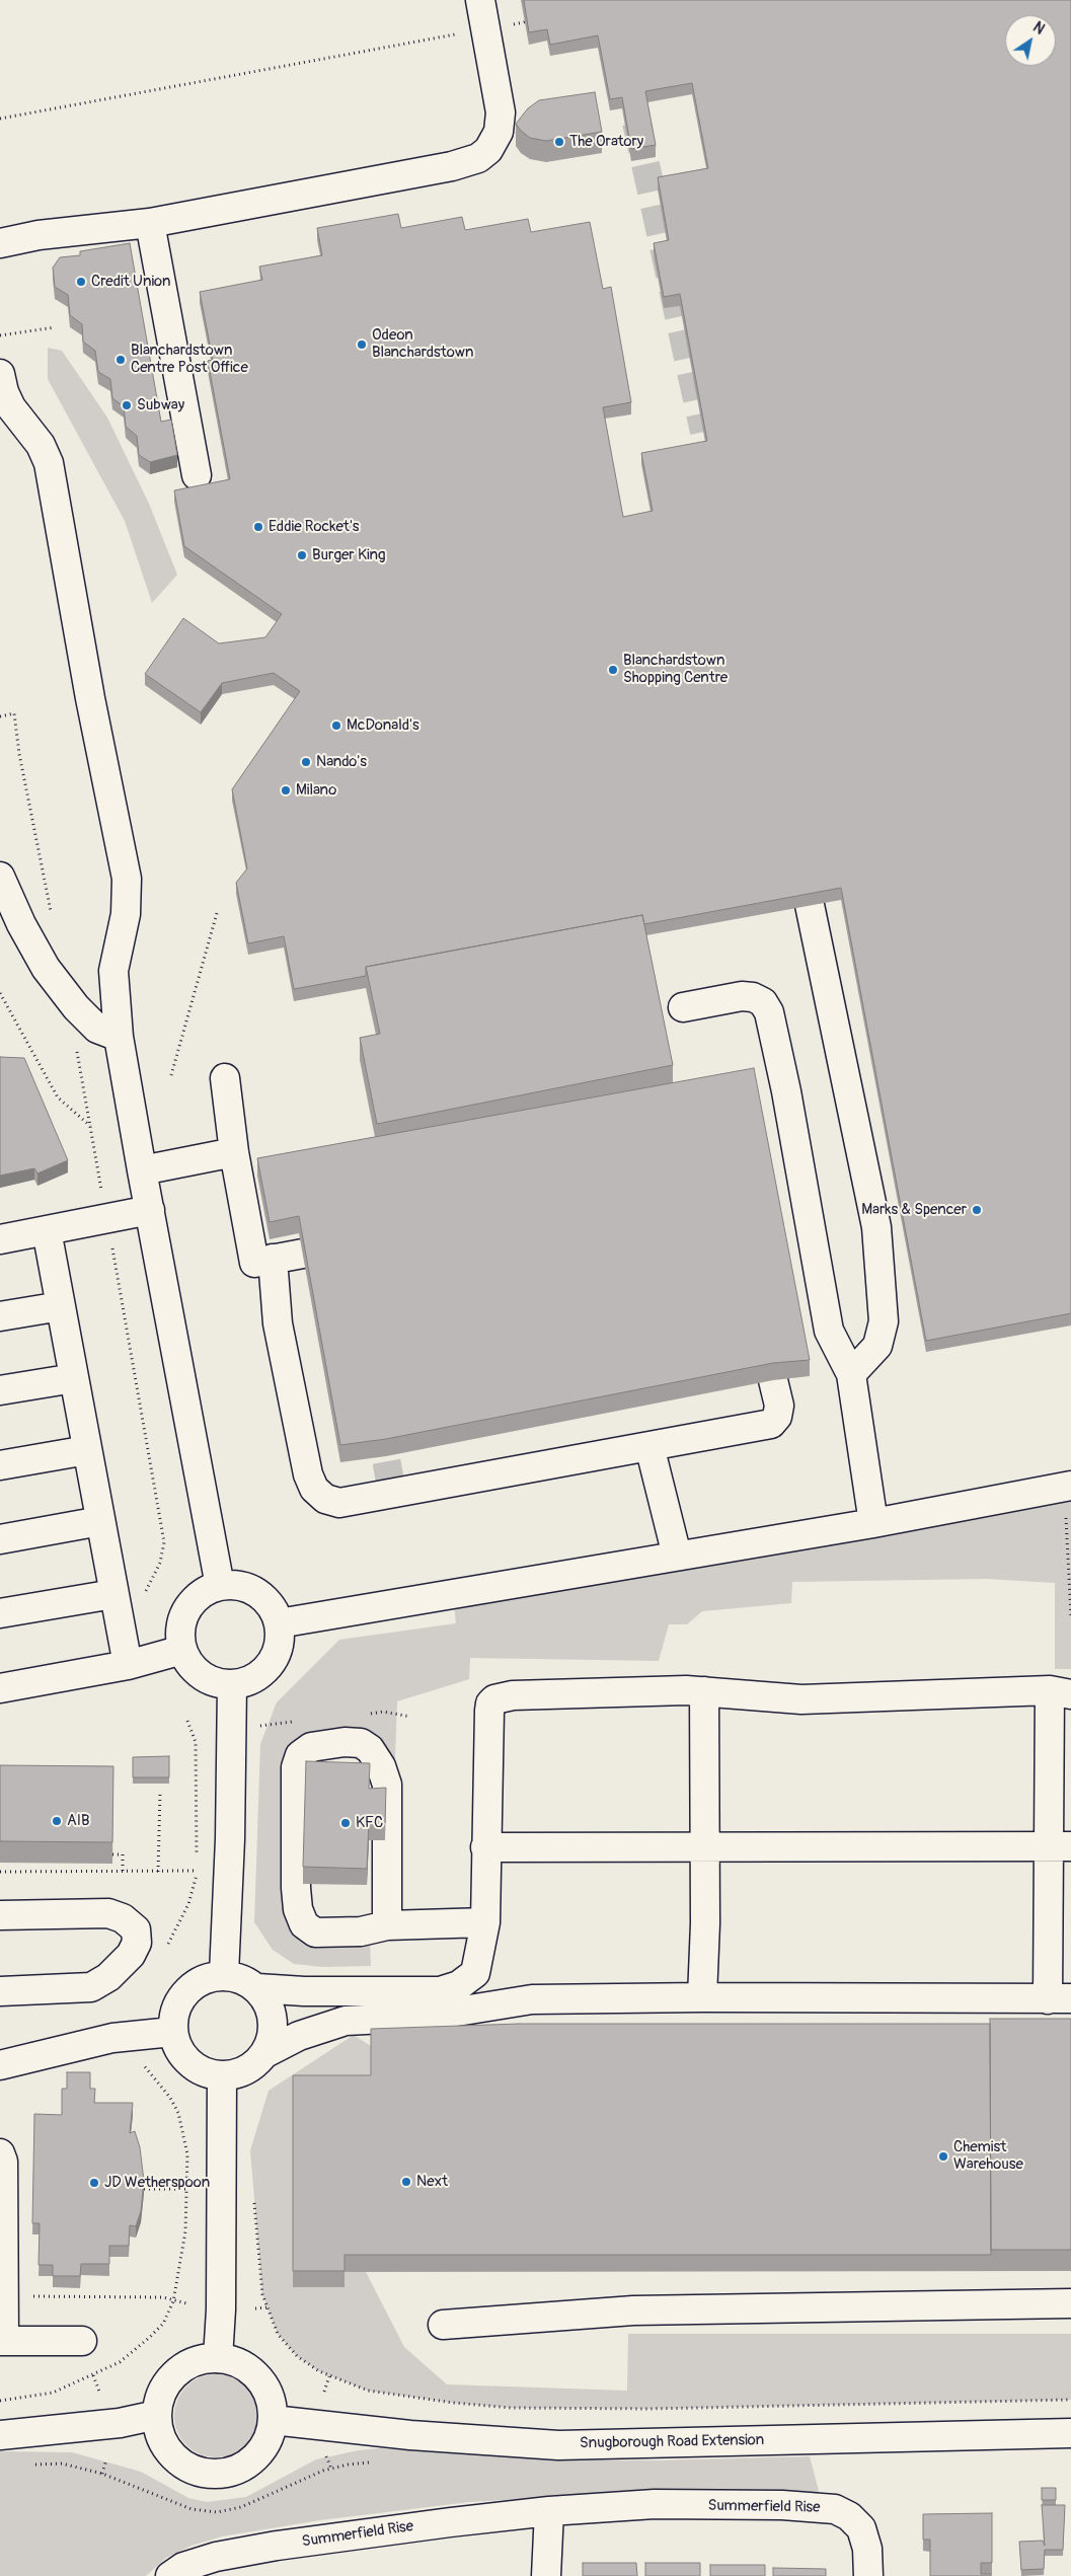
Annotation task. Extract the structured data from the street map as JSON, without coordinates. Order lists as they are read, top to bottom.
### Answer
{
  "streets": {
    "street": ["Snugborough Road Extension", "Summerfield Rise"]
  },
  "places": [
    "The Oratory",
    "Credit Union",
    "Odeon Blanchardstown",
    "Blanchardstown Centre Post Office",
    "Subway",
    "Eddie Rocket's",
    "Burger King",
    "Blanchardstown Shopping Centre",
    "McDonald's",
    "Nando's",
    "Milano",
    "Marks & Spencer",
    "AIB",
    "KFC",
    "Chemist Warehouse",
    "Next",
    "JD Wetherspoon"
  ],
  "north": "top right"
}
